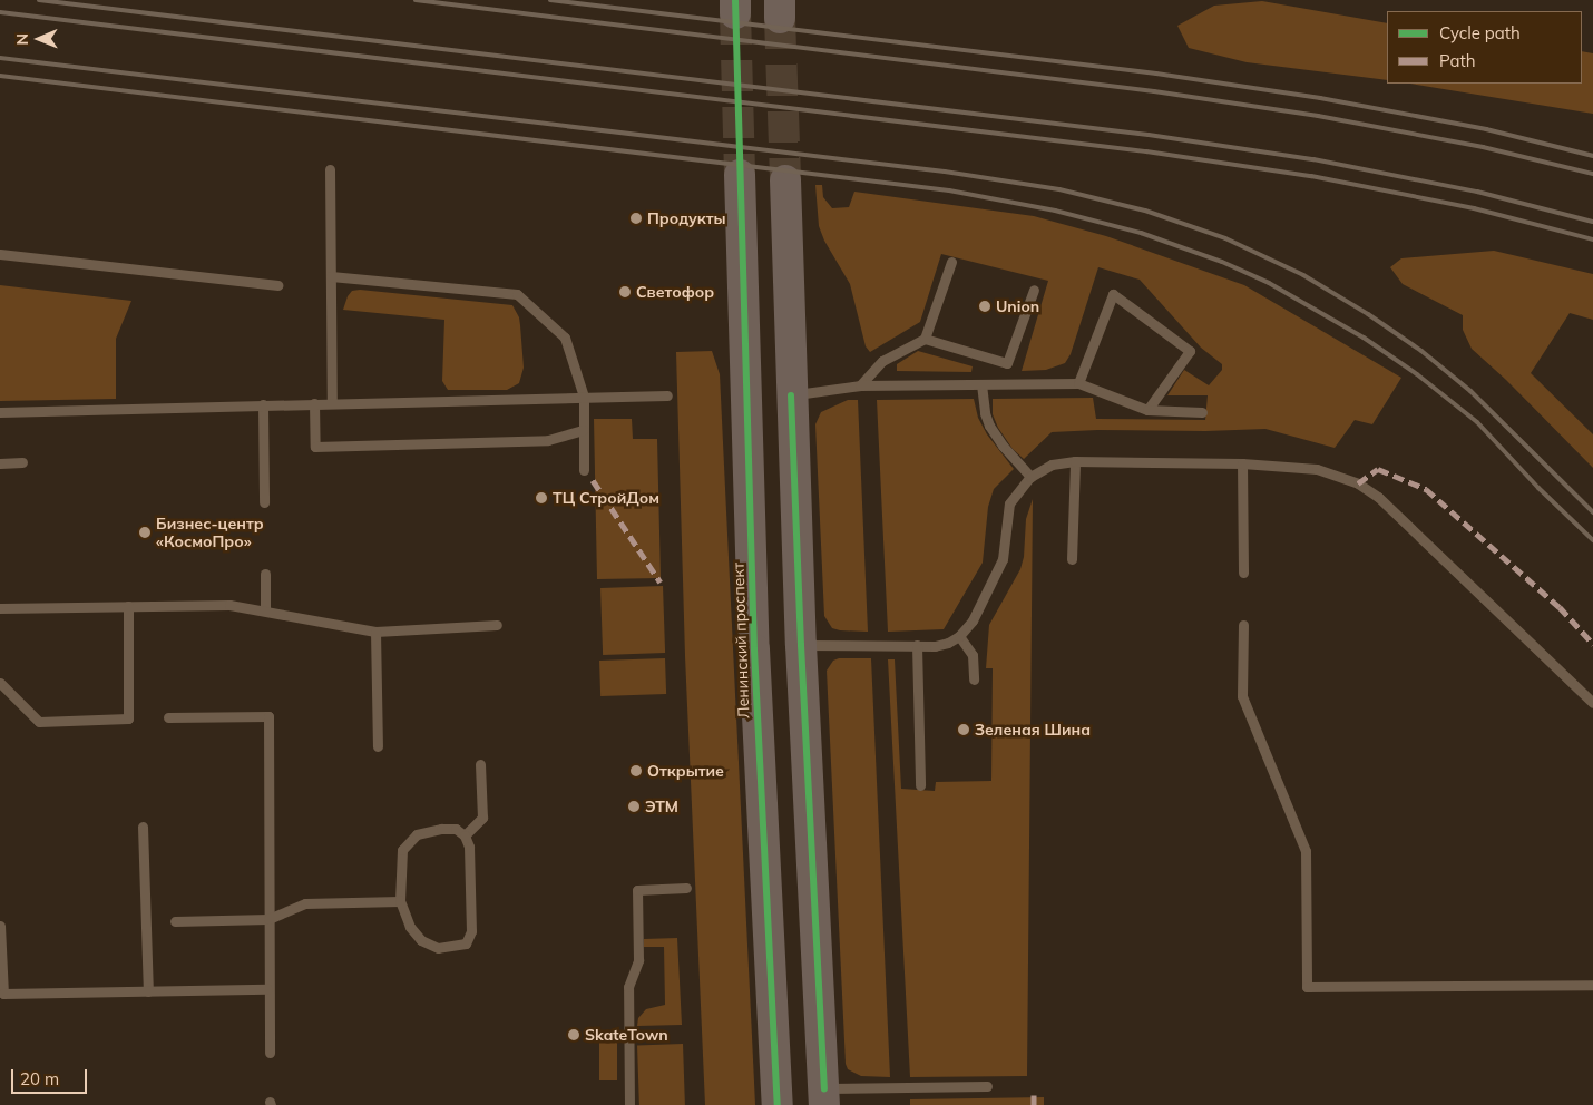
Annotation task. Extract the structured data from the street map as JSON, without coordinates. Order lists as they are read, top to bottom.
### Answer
{
  "streets": {
    "main road": ["Ленинский проспект"]
  },
  "places": [
    "Продукты",
    "Светофор",
    "Union",
    "ТЦ СтройДом",
    "Бизнес-центр «КосмоПро»",
    "Зеленая Шина",
    "Открытие",
    "ЭТМ",
    "SkateTown"
  ],
  "legend": ["Cycle path", "Path"],
  "scale_bar": "20 m",
  "north": "left"
}
